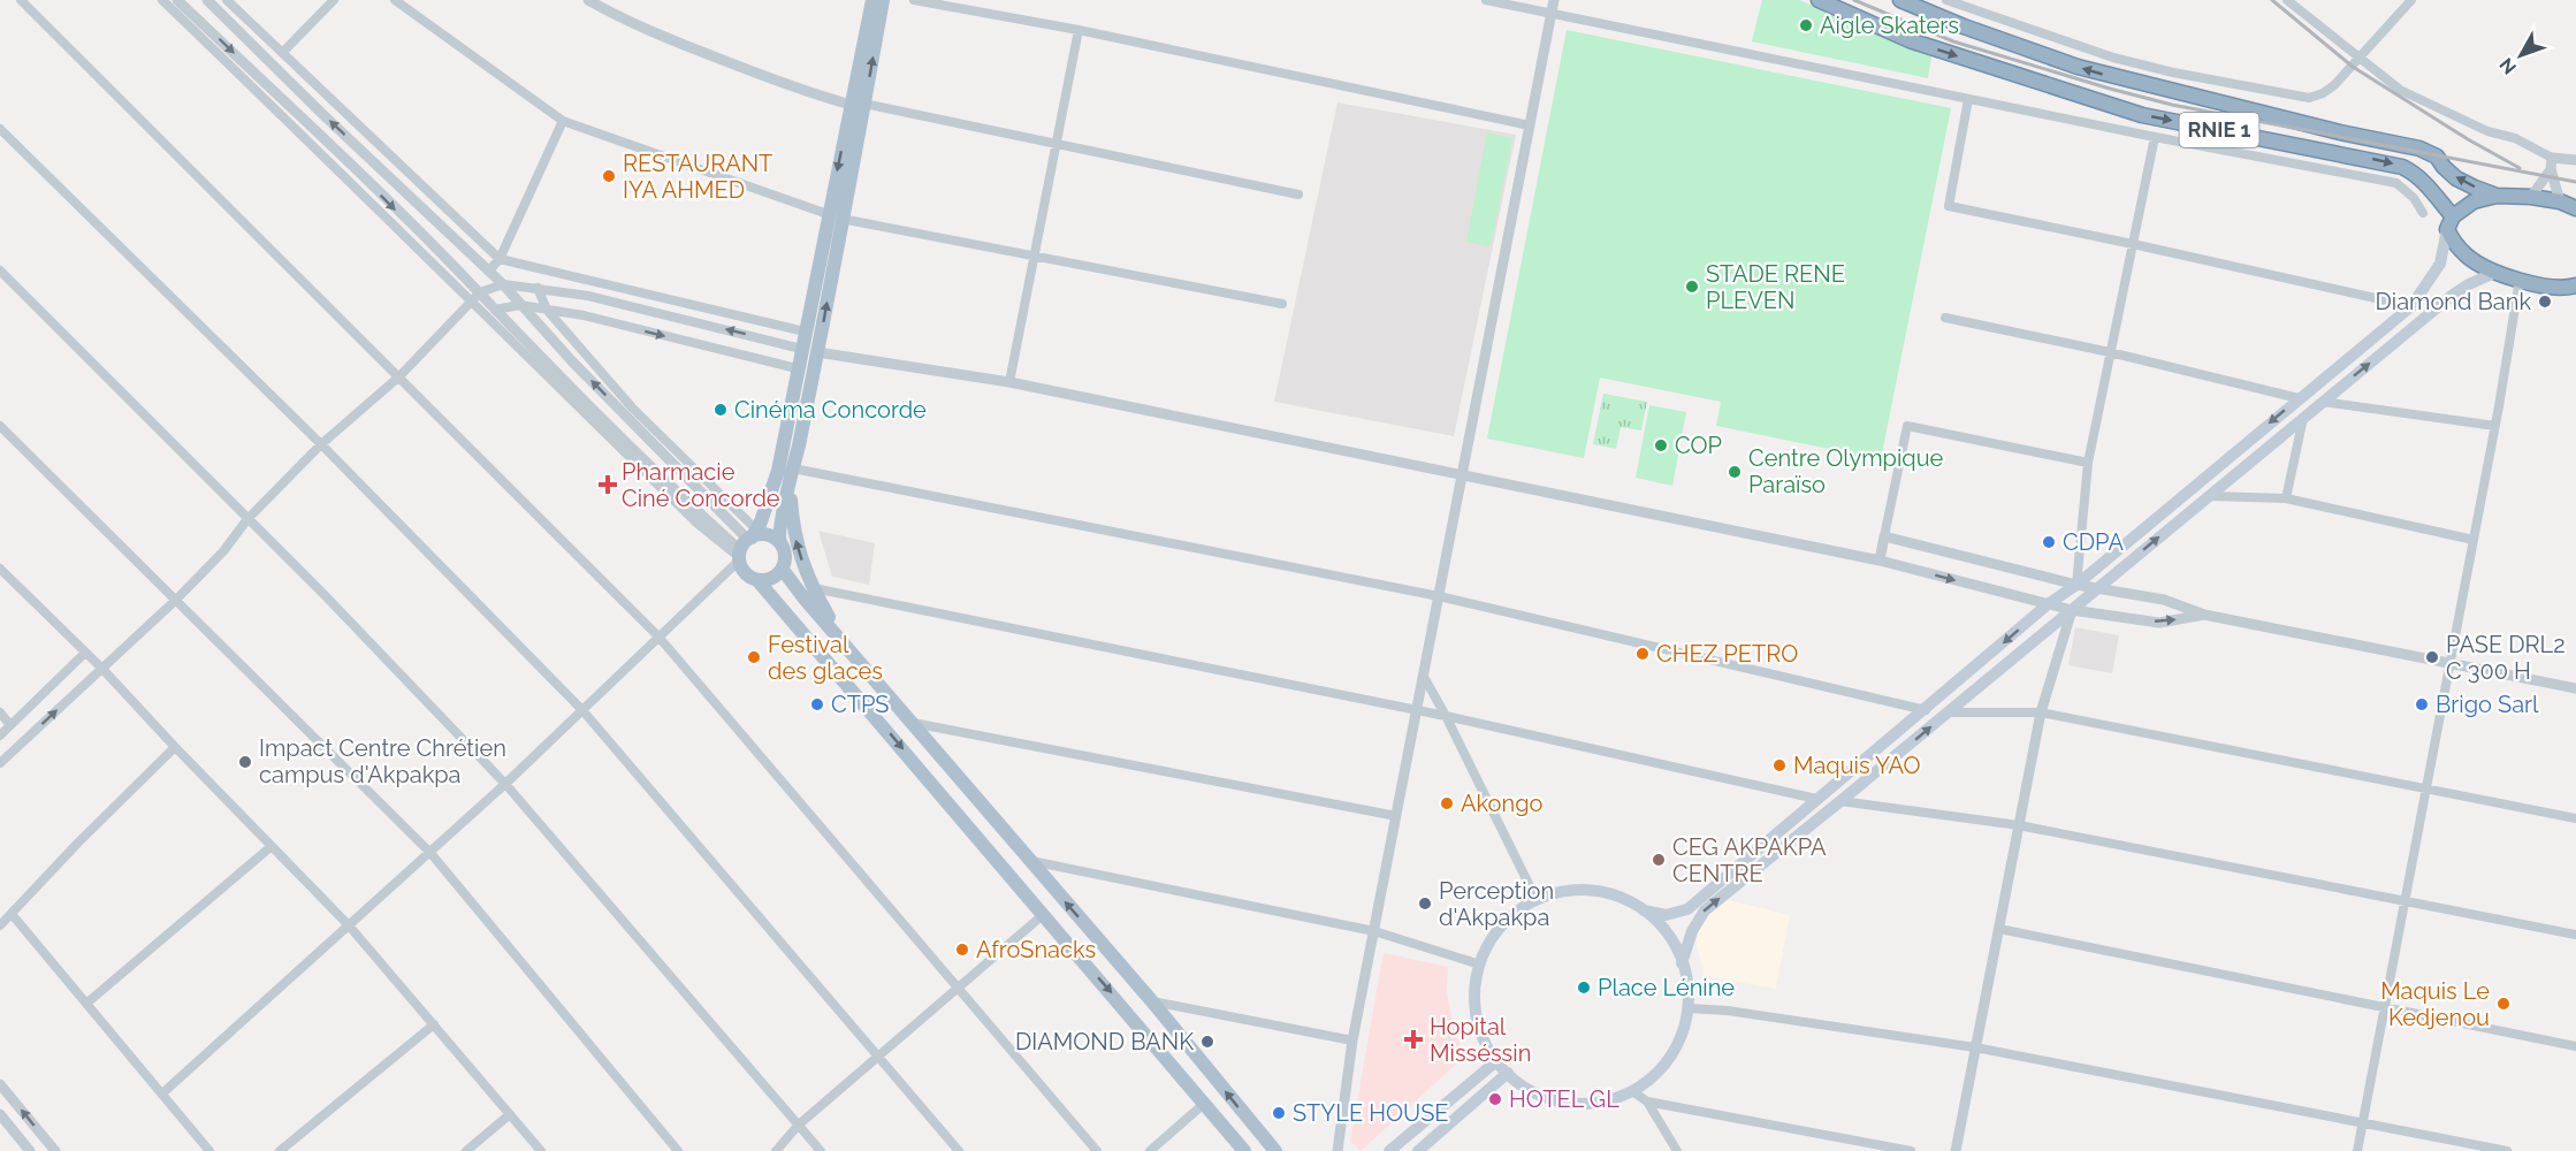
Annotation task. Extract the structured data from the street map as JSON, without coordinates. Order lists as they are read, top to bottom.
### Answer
{
  "streets": {
    "highway": ["RNIE 1"]
  },
  "places": {
    "other": [
      "Aigle Skaters",
      "RESTAURANT IYA AHMED",
      "STADE RENE PLEVEN",
      "Diamond Bank",
      "Cinéma Concorde",
      "COP",
      "Centre Olympique Paraïso",
      "CDPA",
      "CHEZ PETRO",
      "Festival des glaces",
      "PASE DRL2 C 300 H",
      "CTPS",
      "Brigo Sarl",
      "Impact Centre Chrétien campus d'Akpakpa",
      "Maquis YAO",
      "Akongo",
      "CEG AKPAKPA CENTRE",
      "Perception d'Akpakpa",
      "AfroSnacks",
      "Place Lénine",
      "Maquis Le Kedjenou",
      "DIAMOND BANK",
      "HOTEL GL",
      "STYLE HOUSE"
    ],
    "health": ["Pharmacie Ciné Concorde", "Hopital Misséssin"]
  },
  "north": "bottom left"
}
